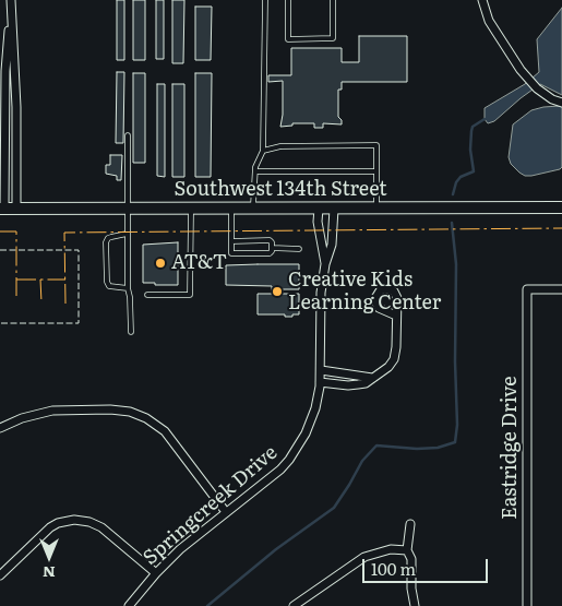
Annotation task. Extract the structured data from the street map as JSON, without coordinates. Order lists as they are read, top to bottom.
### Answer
{
  "streets": {
    "main road": ["Southwest 134th Street"],
    "street": ["Eastridge Drive", "Springcreek Drive"]
  },
  "crossings": [
    ["Southwest 134th Street", "Springcreek Drive"]
  ],
  "places": ["AT&T", "Creative Kids Learning Center"],
  "scale_bar": "100 m",
  "north": "bottom"
}
